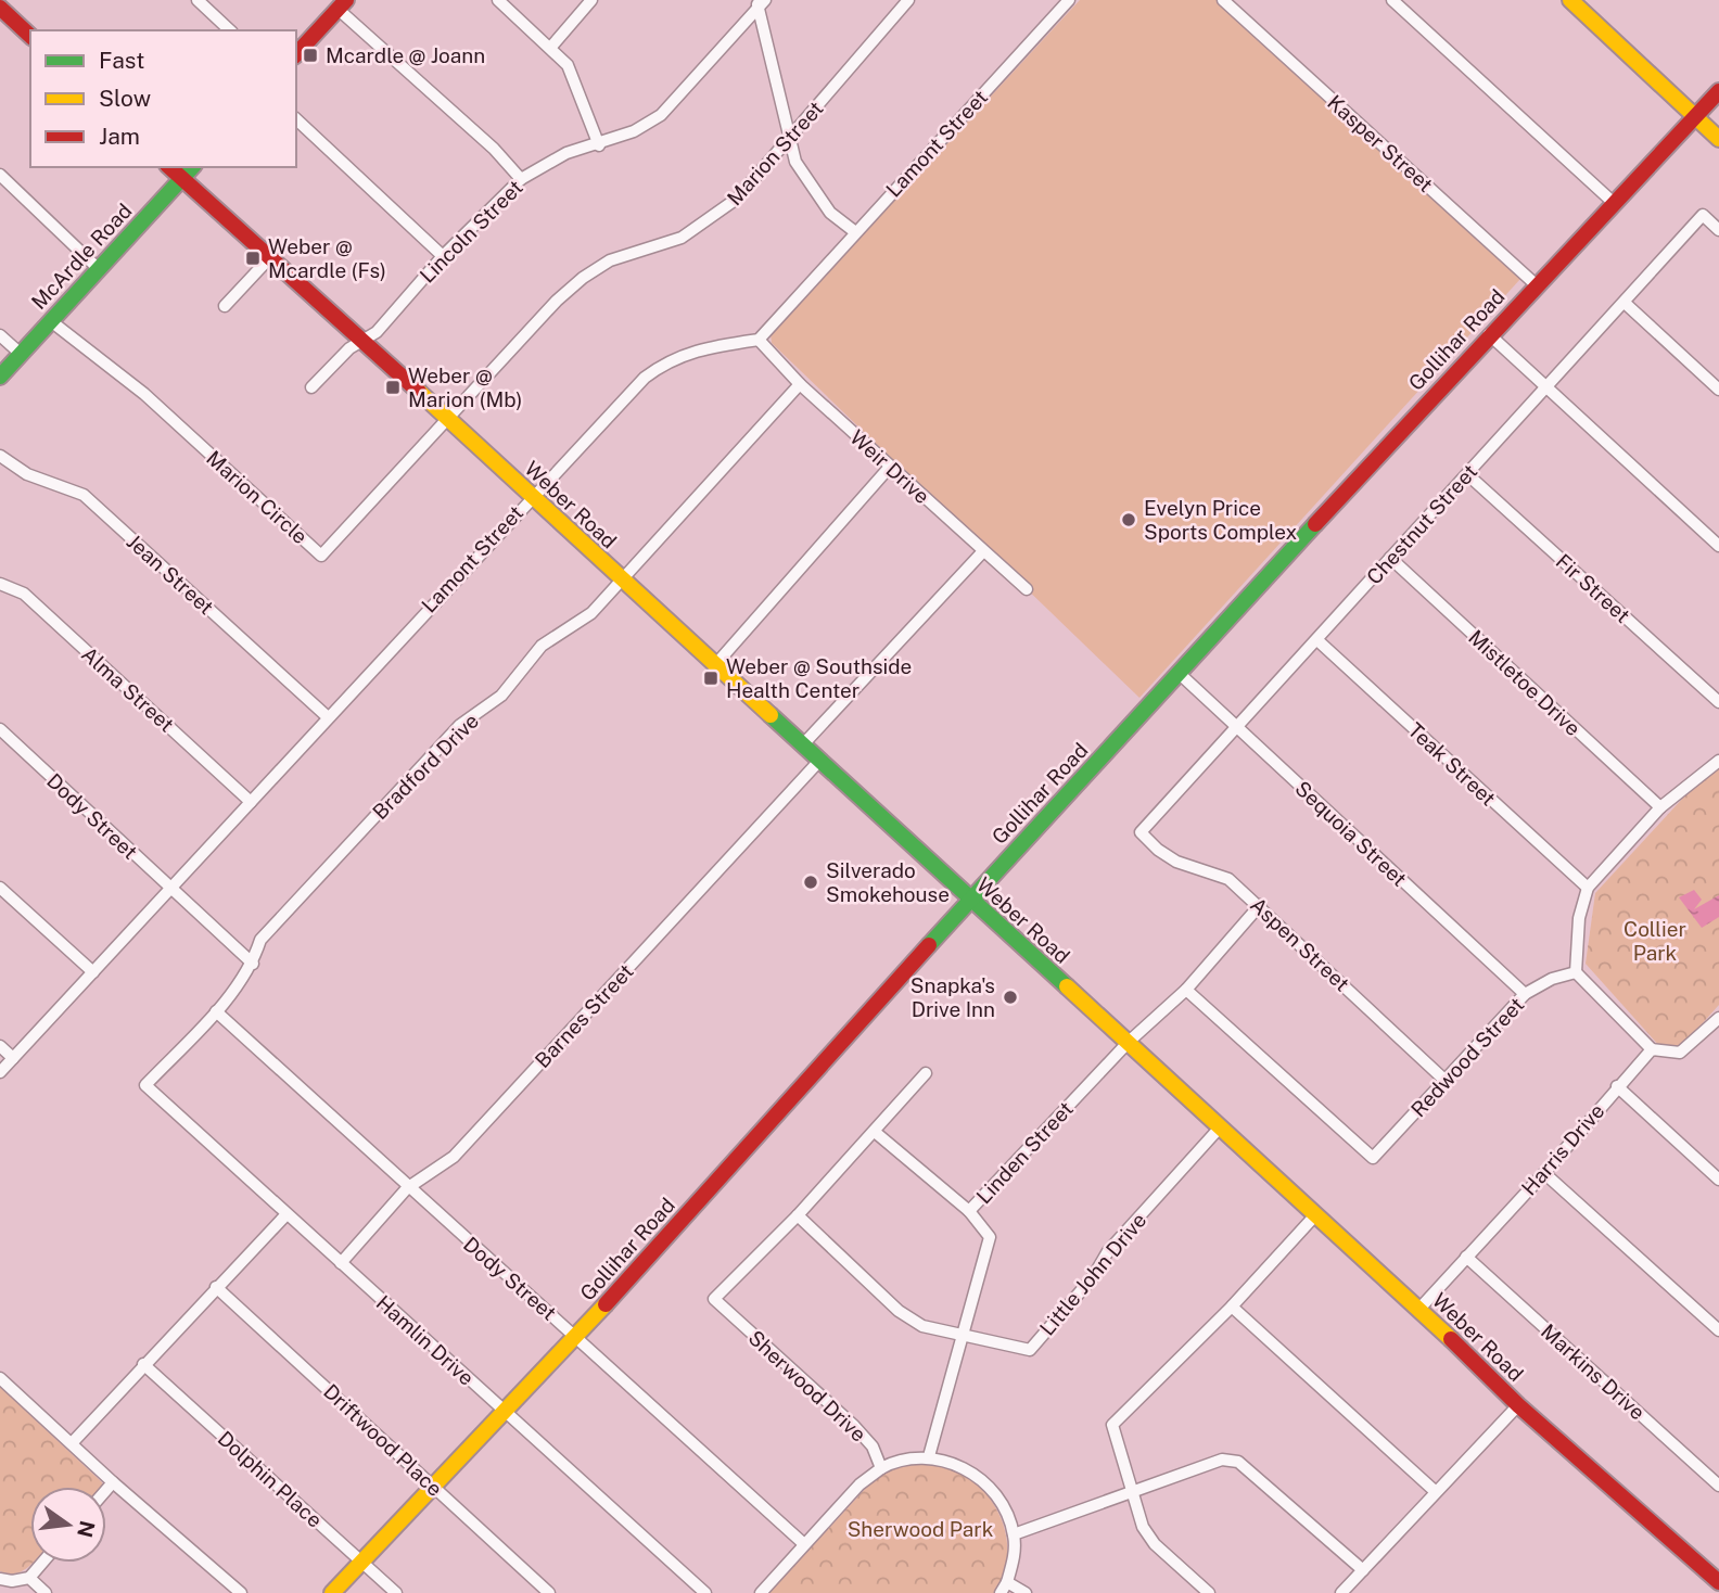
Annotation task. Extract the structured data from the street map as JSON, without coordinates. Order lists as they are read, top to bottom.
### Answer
{
  "streets": {
    "main road": ["McArdle Road", "Gollihar Road", "Weber Road"],
    "street": [
      "Lamont Street",
      "Kasper Street",
      "Marion Street",
      "Lincoln Street",
      "Weir Drive",
      "Marion Circle",
      "Chestnut Street",
      "Jean Street",
      "Fir Street",
      "Mistletoe Drive",
      "Alma Street",
      "Teak Street",
      "Bradford Drive",
      "Dody Street",
      "Sequoia Street",
      "Aspen Street",
      "Barnes Street",
      "Redwood Street",
      "Harris Drive",
      "Linden Street",
      "Little John Drive",
      "Hamlin Drive",
      "Markins Drive",
      "Sherwood Drive",
      "Driftwood Place",
      "Dolphin Place"
    ]
  },
  "crossings": [
    ["Lamont Street", "Weir Drive"],
    ["Lamont Street", "Weber Road"],
    ["Lamont Street", "Jean Street"],
    ["Lamont Street", "Alma Street"],
    ["Lamont Street", "Dody Street"],
    ["Kasper Street", "Gollihar Road"],
    ["Marion Street", "Marion Circle"],
    ["Marion Street", "Weber Road"],
    ["Lincoln Street", "Weber Road"],
    ["McArdle Road", "Marion Circle"],
    ["McArdle Road", "Weber Road"],
    ["Gollihar Road", "Weber Road"],
    ["Gollihar Road", "Dody Street"],
    ["Gollihar Road", "Sequoia Street"],
    ["Gollihar Road", "Hamlin Drive"],
    ["Gollihar Road", "Driftwood Place"],
    ["Gollihar Road", "Dolphin Place"],
    ["Weir Drive", "Bradford Drive"],
    ["Marion Circle", "Weber Road"],
    ["Weber Road", "Bradford Drive"],
    ["Weber Road", "Barnes Street"],
    ["Weber Road", "Harris Drive"],
    ["Weber Road", "Linden Street"],
    ["Weber Road", "Little John Drive"],
    ["Chestnut Street", "Fir Street"],
    ["Chestnut Street", "Mistletoe Drive"],
    ["Chestnut Street", "Teak Street"],
    ["Chestnut Street", "Sequoia Street"],
    ["Chestnut Street", "Aspen Street"],
    ["Bradford Drive", "Dody Street"],
    ["Bradford Drive", "Hamlin Drive"],
    ["Dody Street", "Barnes Street"],
    ["Sequoia Street", "Redwood Street"],
    ["Aspen Street", "Redwood Street"],
    ["Aspen Street", "Linden Street"],
    ["Barnes Street", "Hamlin Drive"],
    ["Redwood Street", "Linden Street"],
    ["Harris Drive", "Markins Drive"],
    ["Linden Street", "Little John Drive"],
    ["Little John Drive", "Sherwood Drive"]
  ],
  "parks": ["Collier Park", "Sherwood Park"],
  "places": {
    "transit": [
      "Mcardle @ Joann",
      "Weber @ Mcardle (Fs)",
      "Weber @ Marion (Mb)",
      "Weber @ Southside Health Center"
    ],
    "other": ["Evelyn Price Sports Complex", "Silverado Smokehouse", "Snapka's Drive Inn"]
  },
  "legend": ["Fast", "Slow", "Jam"],
  "north": "right"
}
